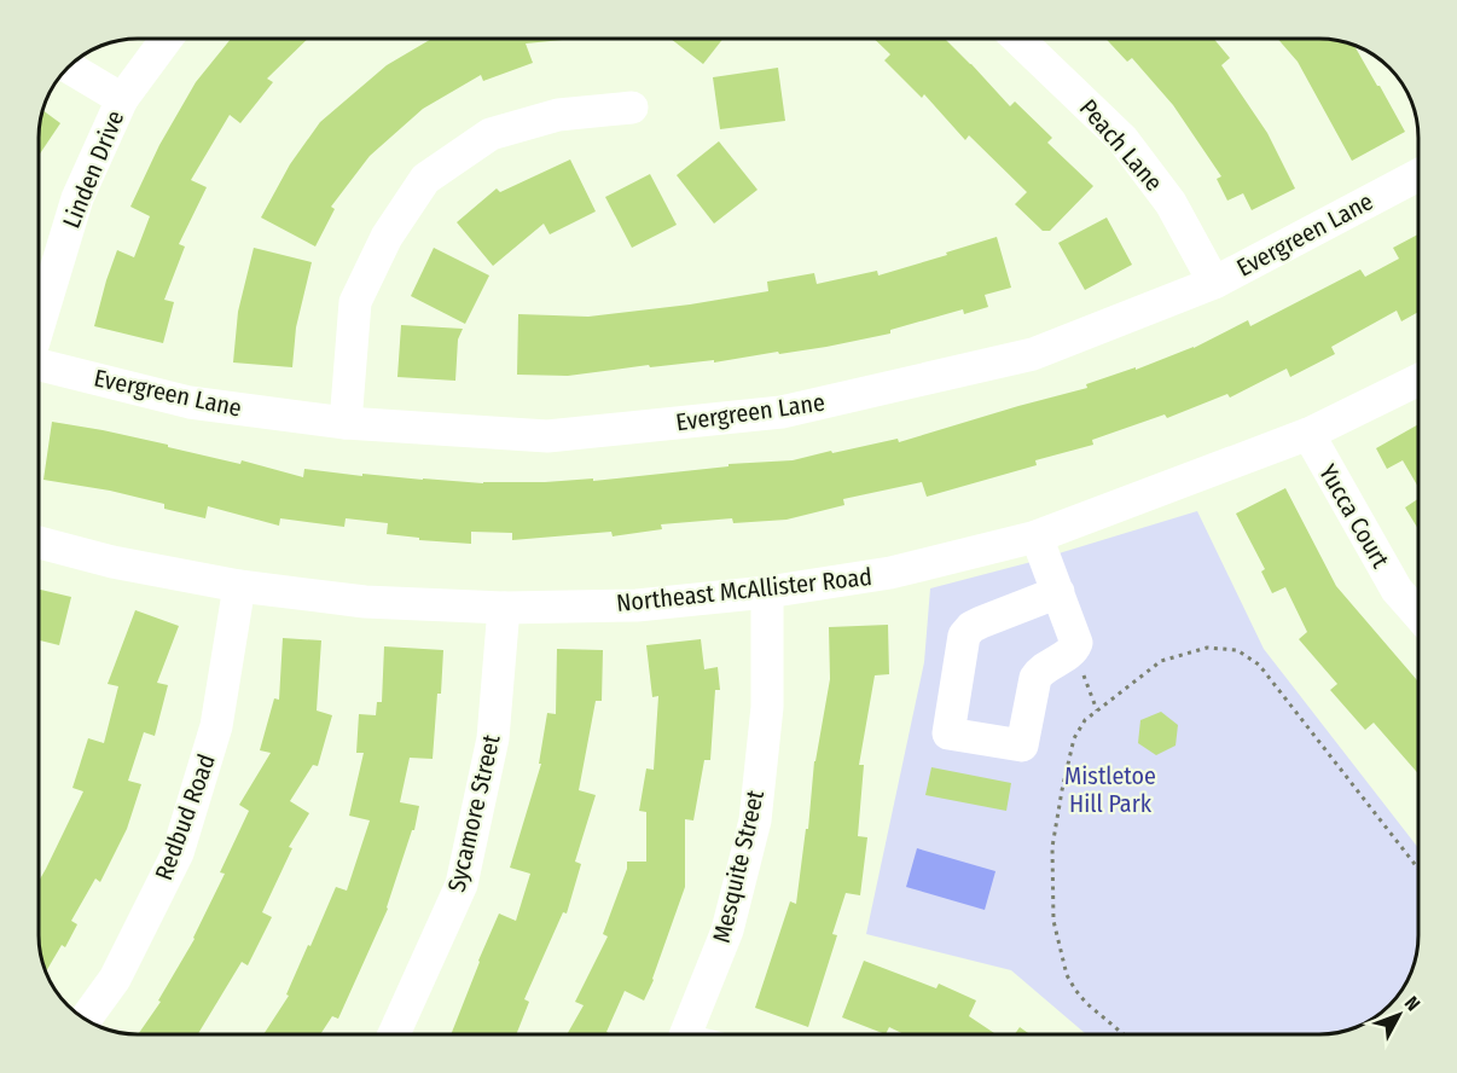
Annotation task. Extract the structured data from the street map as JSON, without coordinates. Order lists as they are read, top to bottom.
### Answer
{
  "streets": {
    "street": [
      "Peach Lane",
      "Linden Drive",
      "Evergreen Lane",
      "Yucca Court",
      "Northeast McAllister Road",
      "Sycamore Street",
      "Redbud Road",
      "Mesquite Street"
    ]
  },
  "crossings": [
    ["Peach Lane", "Evergreen Lane"],
    ["Yucca Court", "Northeast McAllister Road"],
    ["Northeast McAllister Road", "Sycamore Street"],
    ["Northeast McAllister Road", "Redbud Road"],
    ["Northeast McAllister Road", "Mesquite Street"]
  ],
  "parks": ["Mistletoe Hill Park"],
  "north": "top right"
}
